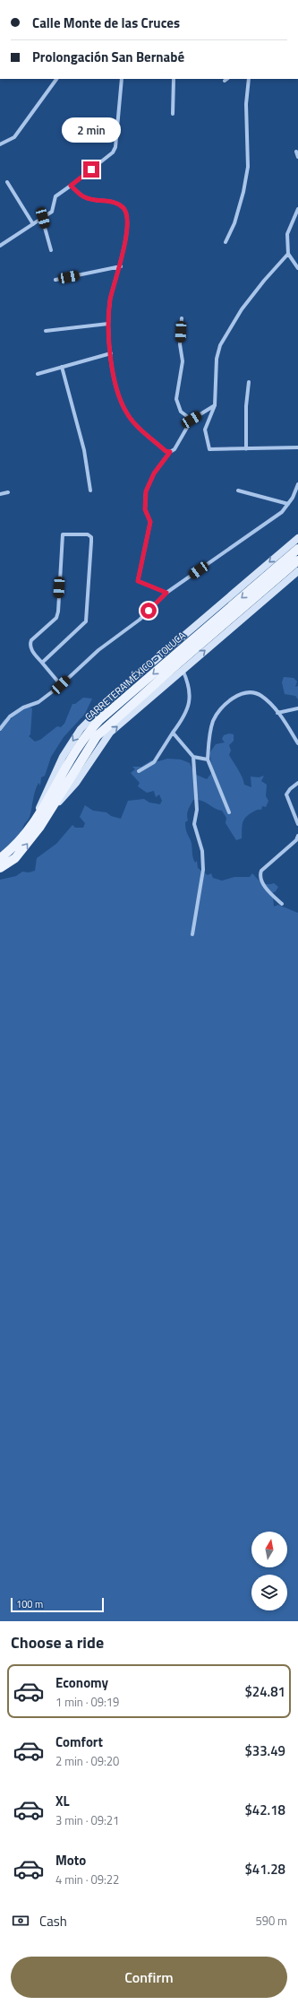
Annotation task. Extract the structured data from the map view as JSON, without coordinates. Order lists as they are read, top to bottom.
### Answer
{
  "streets": {
    "main road": ["CARRETERA MÉXICO - TOLUCA"]
  },
  "scale_bar": "100 m",
  "north": "top",
  "page": {
    "banner": ["Calle Monte de las Cruces", "Prolongación San Bernabé"],
    "bubble": "2 min",
    "scale": "100 m",
    "heading": "Choose a ride",
    "list": [
      {
        "name": "Economy",
        "note": "1 min · 09:19",
        "value": "$24.81"
      },
      {
        "name": "Comfort",
        "note": "2 min · 09:20",
        "value": "$33.49"
      },
      {
        "name": "XL",
        "note": "3 min · 09:21",
        "value": "$42.18"
      },
      {
        "name": "Moto",
        "note": "4 min · 09:22",
        "value": "$41.28"
      }
    ],
    "pay": ["Cash", "590 m"],
    "buttons": "Confirm"
  }
}
